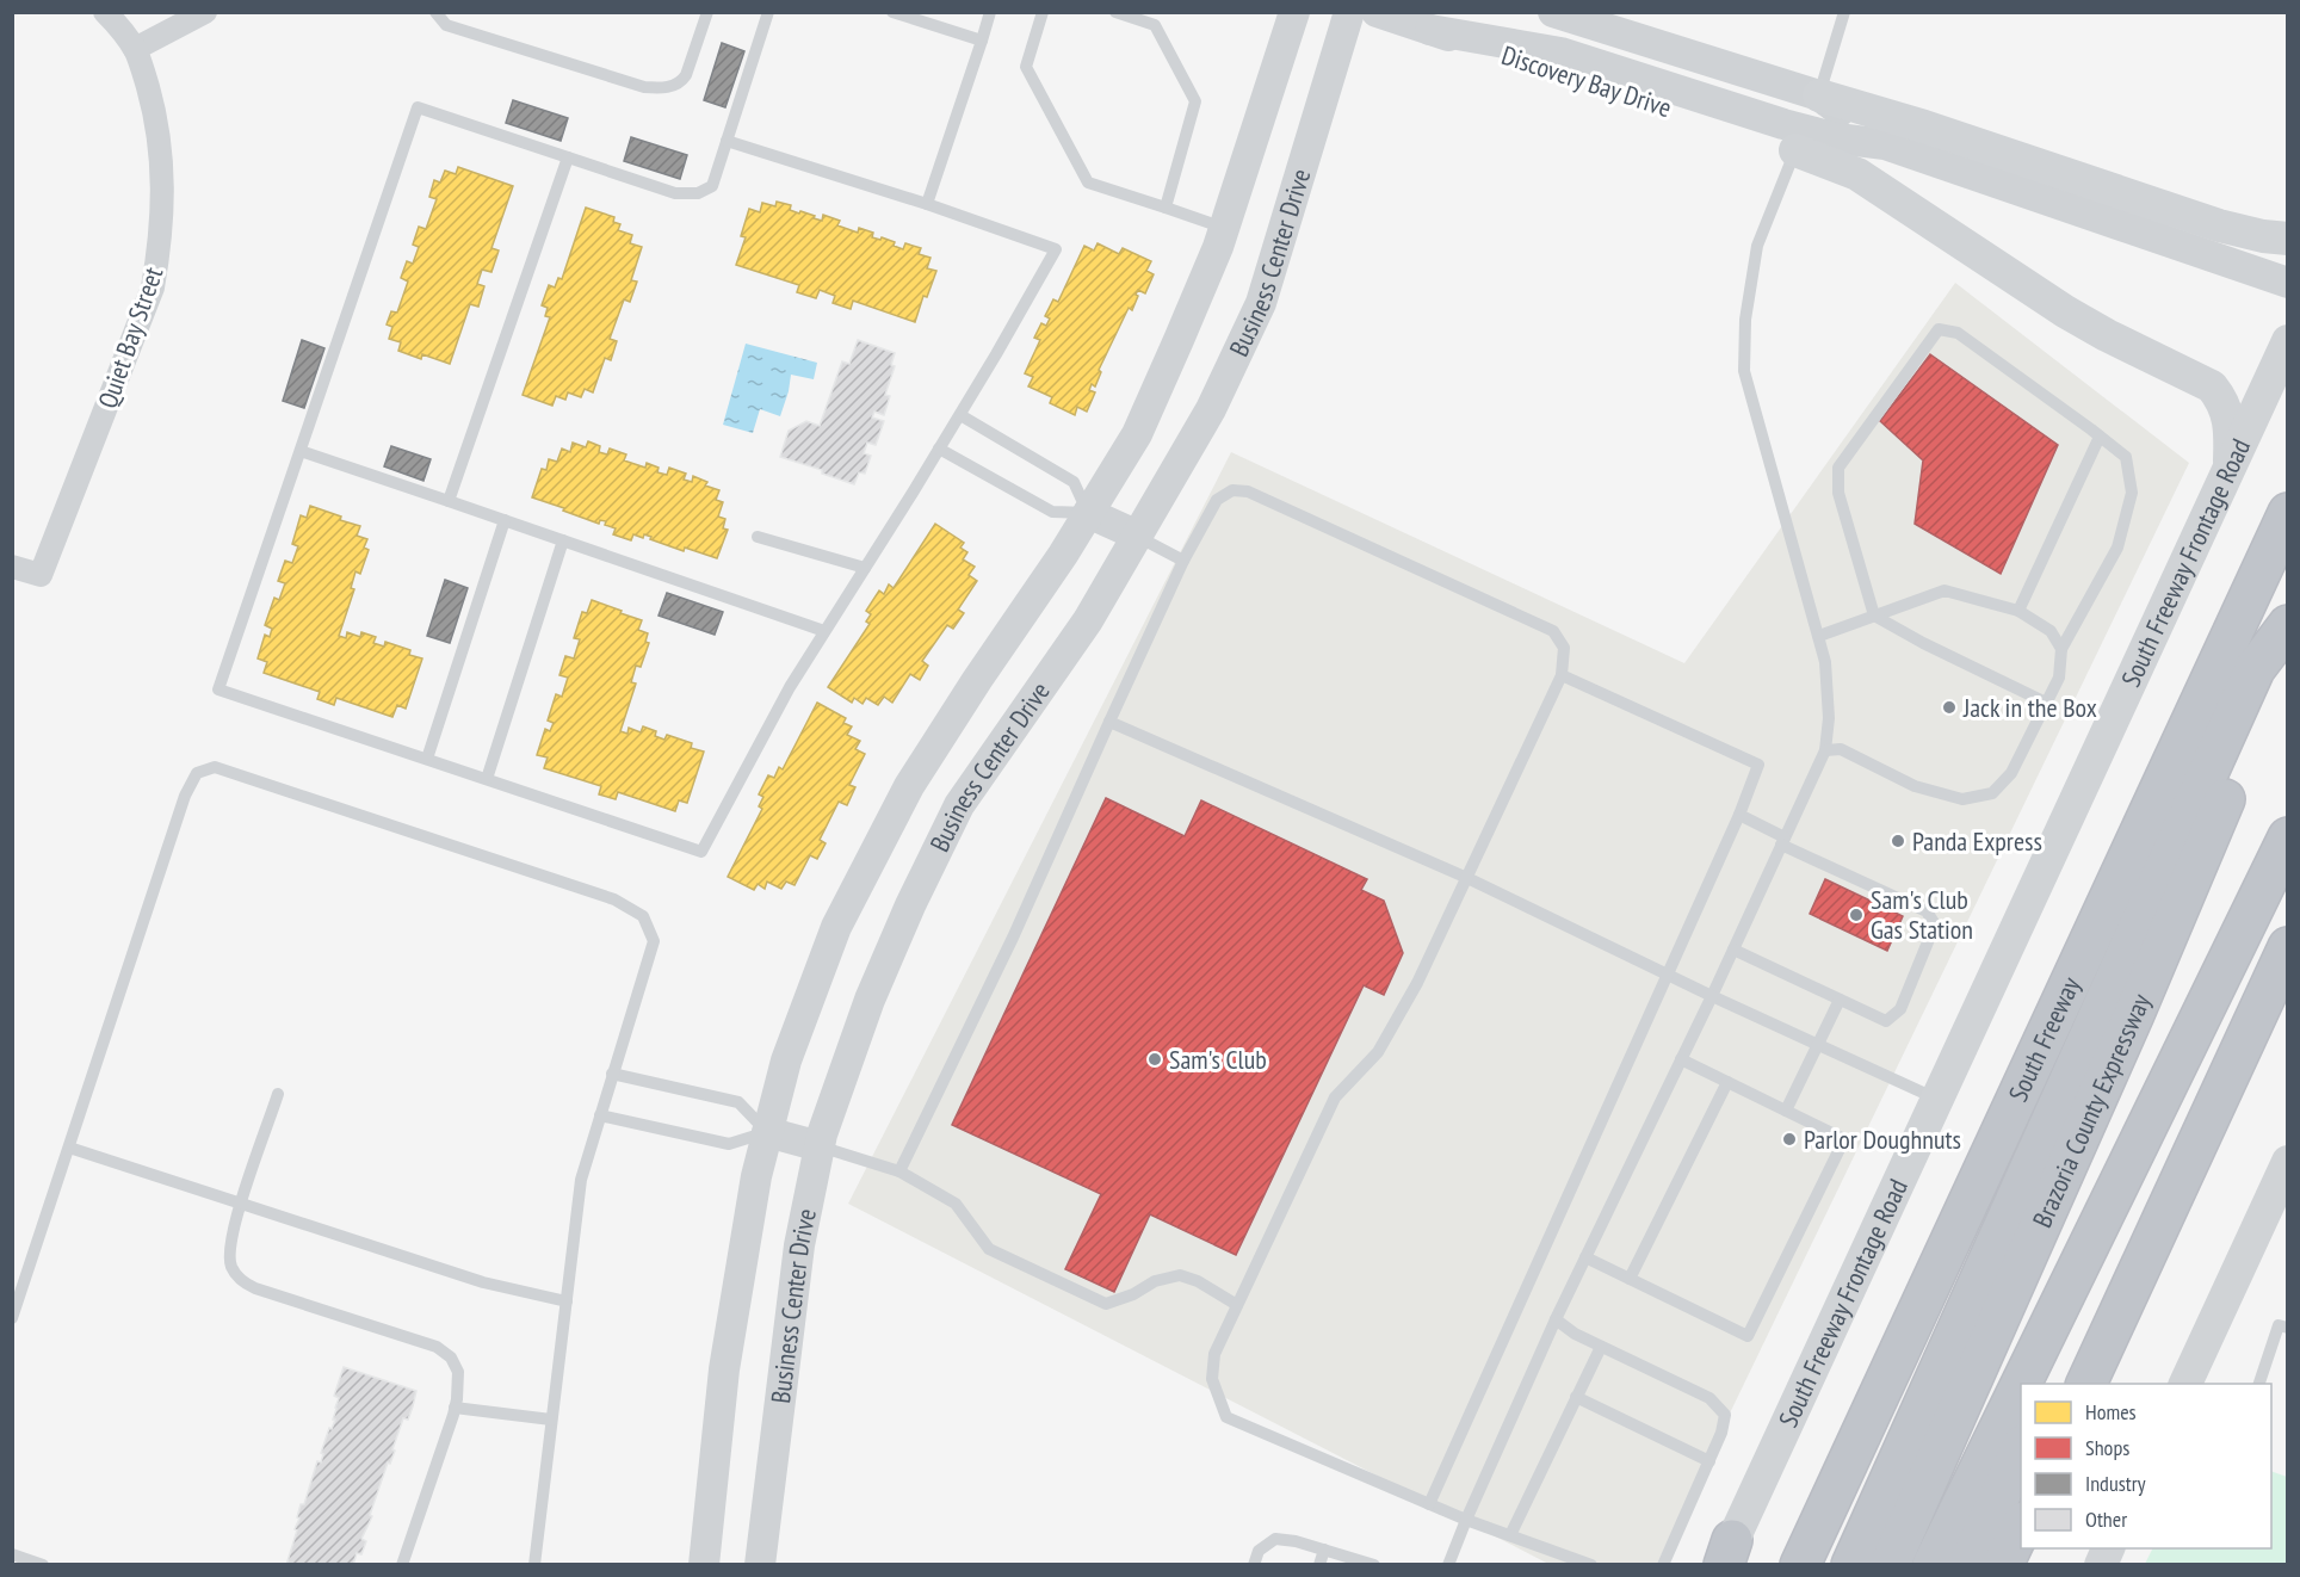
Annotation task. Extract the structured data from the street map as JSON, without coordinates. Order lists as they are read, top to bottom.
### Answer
{
  "streets": {
    "highway": ["South Freeway", "Brazoria County Expressway"],
    "main road": ["South Freeway Frontage Road"],
    "street": ["Discovery Bay Drive", "Business Center Drive", "Quiet Bay Street"]
  },
  "places": [
    "Jack in the Box",
    "Panda Express",
    "Sam's Club Gas Station",
    "Sam's Club",
    "Parlor Doughnuts"
  ],
  "legend": [
    "Homes",
    "Shops",
    "Industry",
    "Other"
  ]
}
